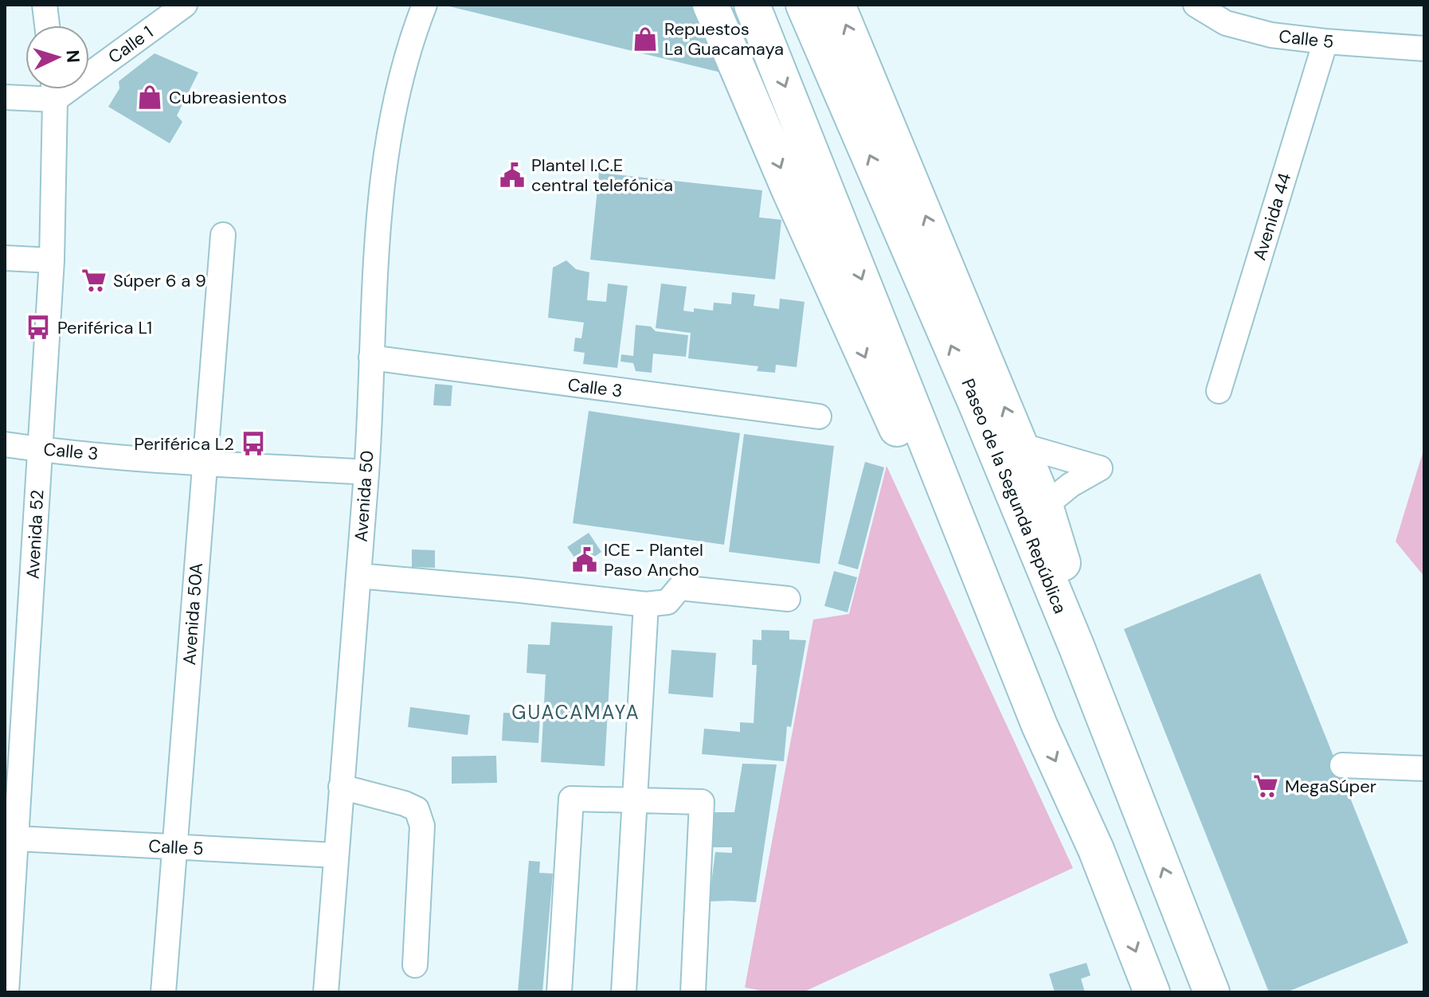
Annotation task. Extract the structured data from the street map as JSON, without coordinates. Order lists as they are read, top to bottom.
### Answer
{
  "streets": {
    "highway": ["Paseo de la Segunda República"],
    "street": [
      "Calle 5",
      "Calle 1",
      "Avenida 44",
      "Calle 3",
      "Avenida 50",
      "Avenida 52",
      "Avenida 50A"
    ]
  },
  "crossings": [
    ["Calle 5", "Avenida 44"],
    ["Calle 5", "Avenida 50"],
    ["Calle 5", "Avenida 52"],
    ["Calle 5", "Avenida 50A"],
    ["Calle 3", "Avenida 50"],
    ["Calle 3", "Avenida 52"],
    ["Calle 3", "Avenida 50A"]
  ],
  "districts": ["GUACAMAYA"],
  "places": {
    "shop": ["Repuestos La Guacamaya", "Cubreasientos"],
    "public building": ["Plantel I.C.E central telefónica", "ICE - Plantel Paso Ancho"],
    "supermarket": ["Súper 6 a 9", "MegaSúper"],
    "bus stop": ["Periférica L1", "Periférica L2"]
  },
  "north": "right"
}
